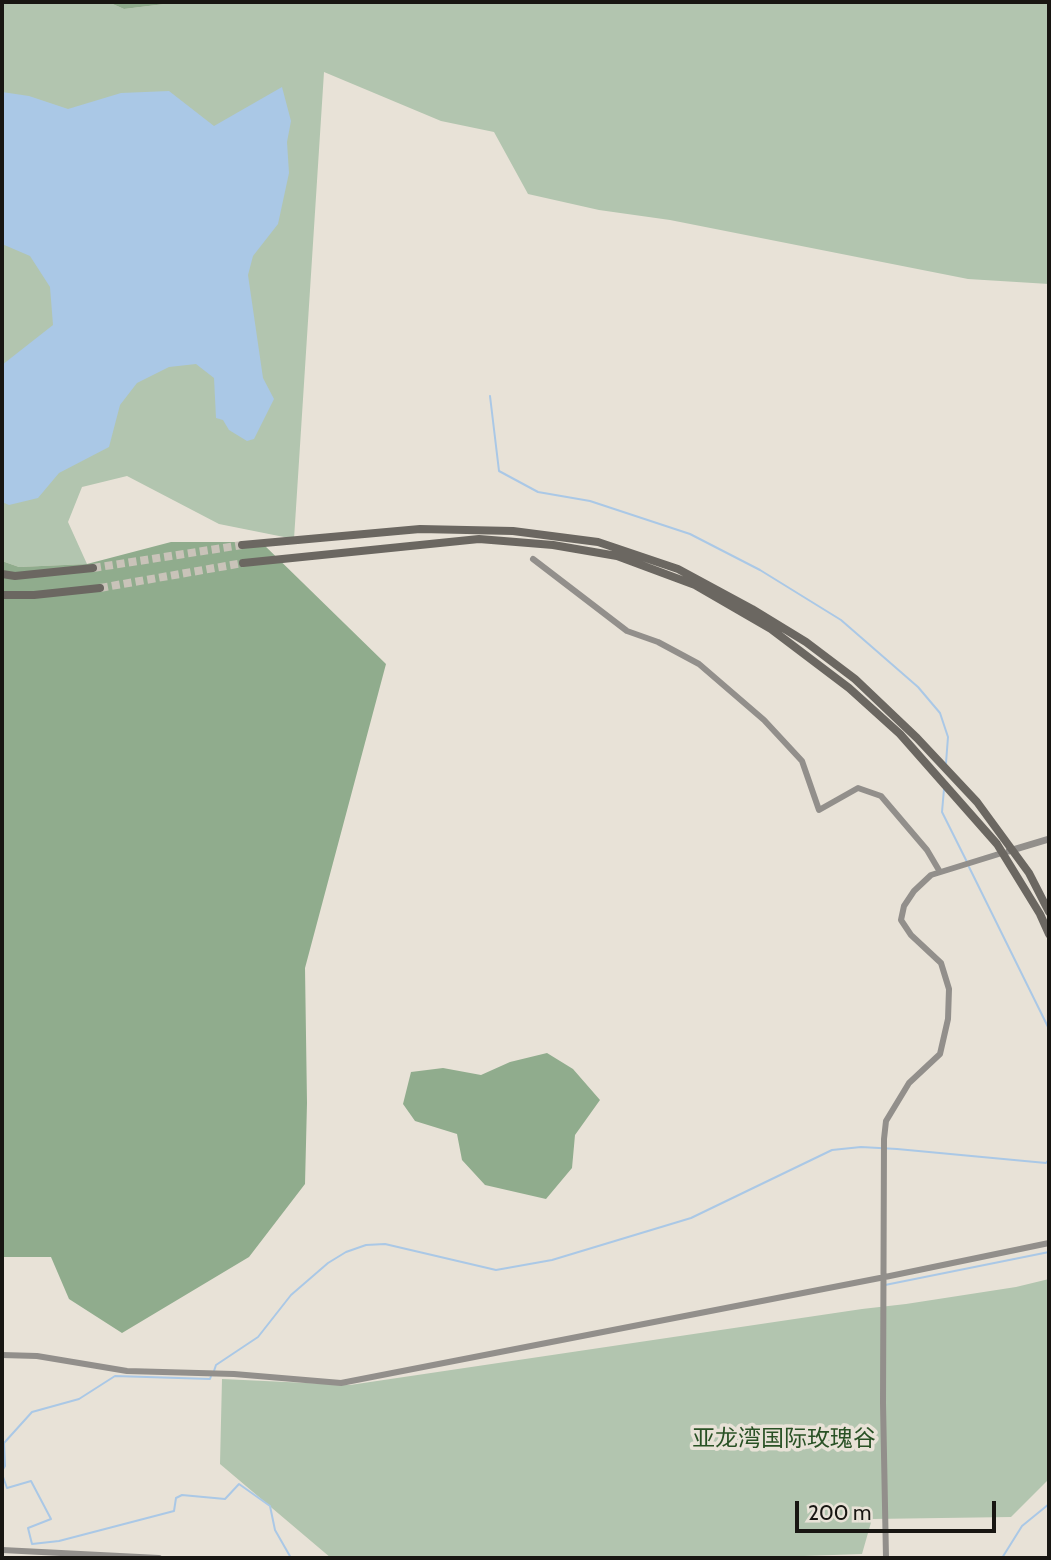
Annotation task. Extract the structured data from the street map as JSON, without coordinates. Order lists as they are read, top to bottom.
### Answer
{
  "parks": ["亚龙湾国际玫瑰谷"],
  "scale_bar": "200 m"
}
